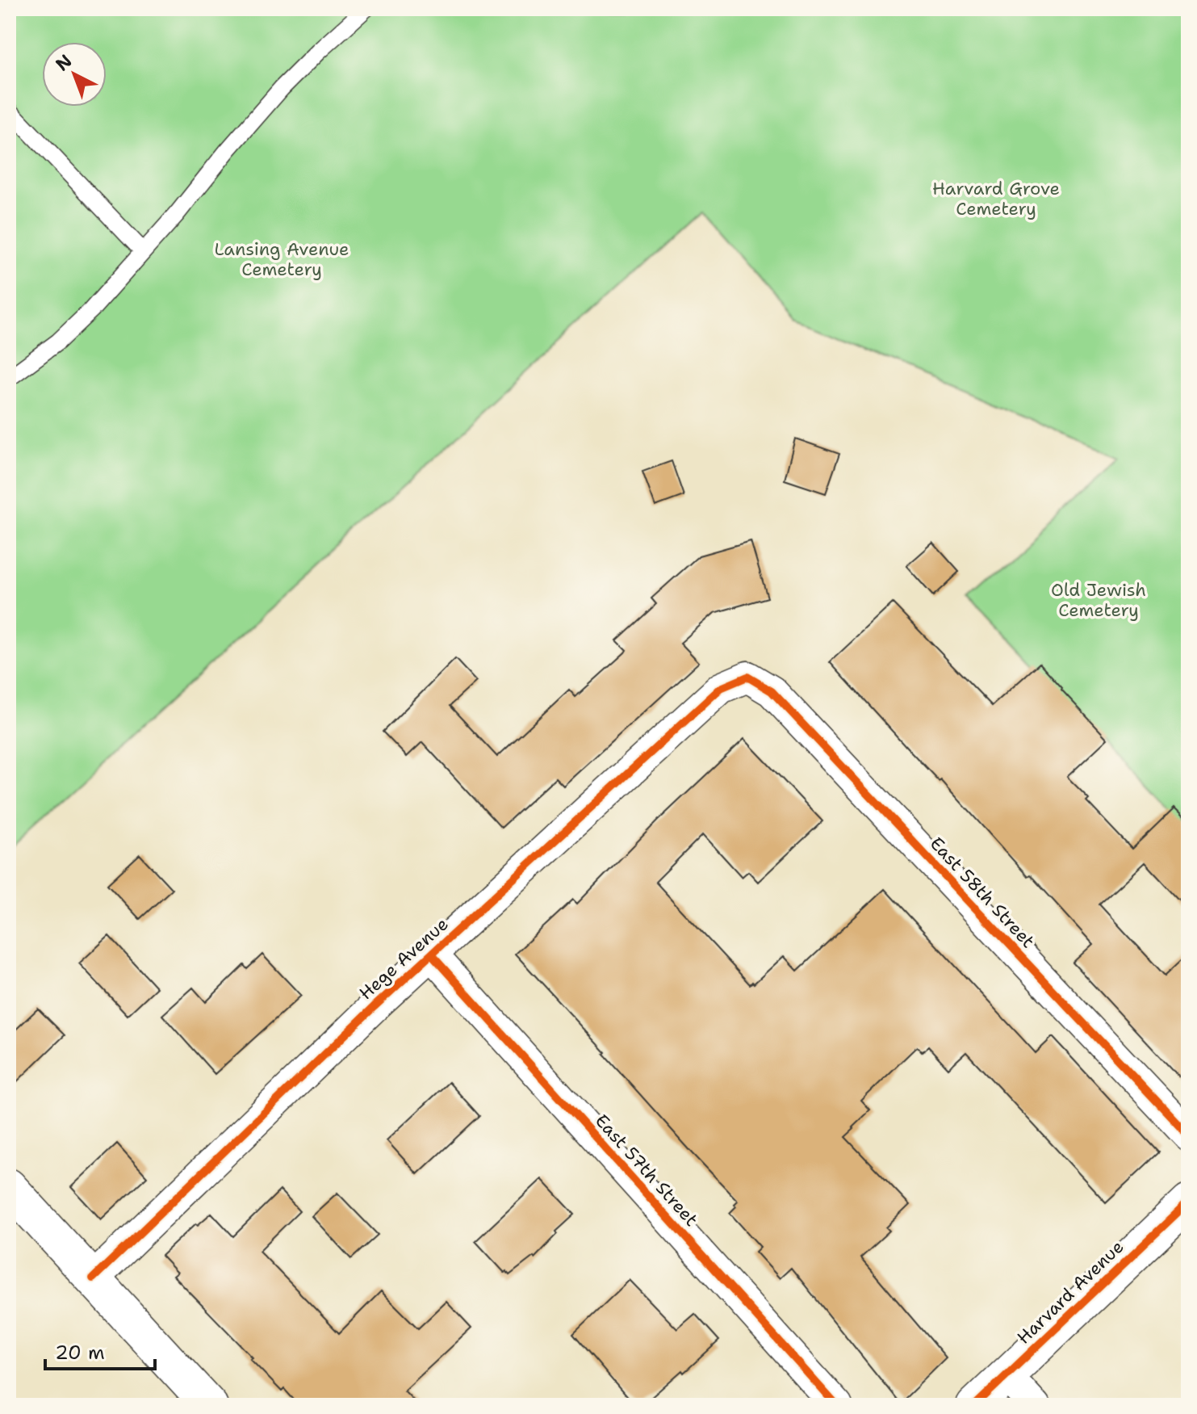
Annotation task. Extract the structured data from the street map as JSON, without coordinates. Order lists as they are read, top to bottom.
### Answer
{
  "streets": {
    "street": [
      "East 58th Street",
      "Hege Avenue",
      "East 57th Street",
      "Harvard Avenue"
    ]
  },
  "crossings": [
    ["East 58th Street", "Hege Avenue"],
    ["Hege Avenue", "East 57th Street"]
  ],
  "parks": ["Harvard Grove Cemetery", "Lansing Avenue Cemetery", "Old Jewish Cemetery"],
  "scale_bar": "20 m",
  "north": "top left"
}
